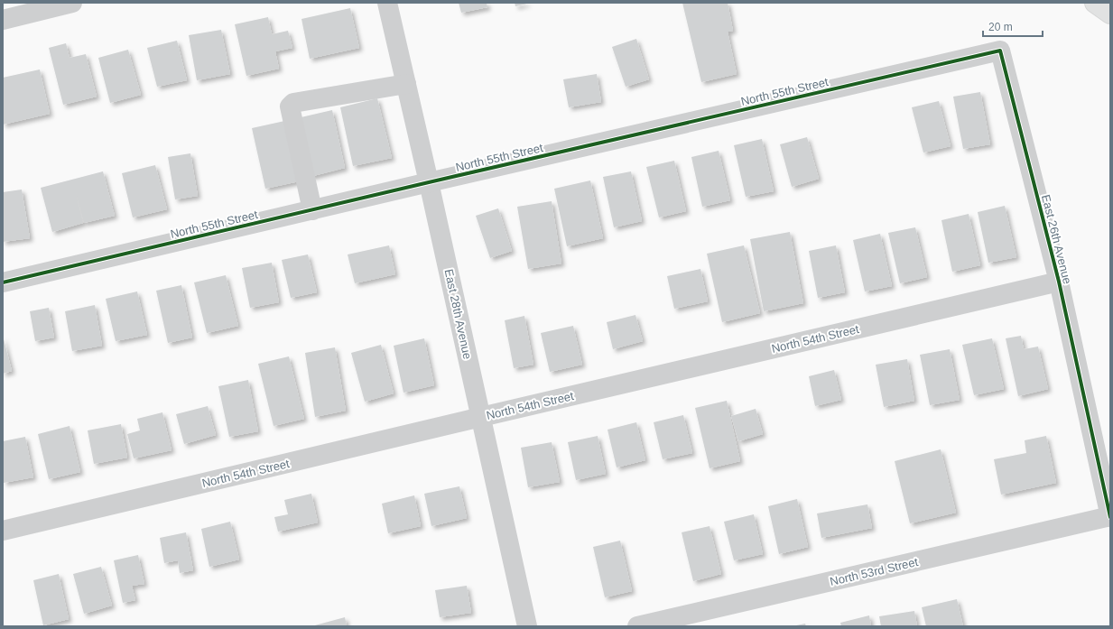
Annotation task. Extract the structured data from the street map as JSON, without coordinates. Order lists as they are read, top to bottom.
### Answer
{
  "streets": {
    "street": [
      "North 55th Street",
      "East 26th Avenue",
      "East 28th Avenue",
      "North 54th Street",
      "North 53rd Street"
    ]
  },
  "crossings": [
    ["North 55th Street", "East 26th Avenue"],
    ["North 55th Street", "East 28th Avenue"],
    ["East 26th Avenue", "North 54th Street"],
    ["East 26th Avenue", "North 53rd Street"],
    ["East 28th Avenue", "North 54th Street"]
  ],
  "scale_bar": "20 m"
}
